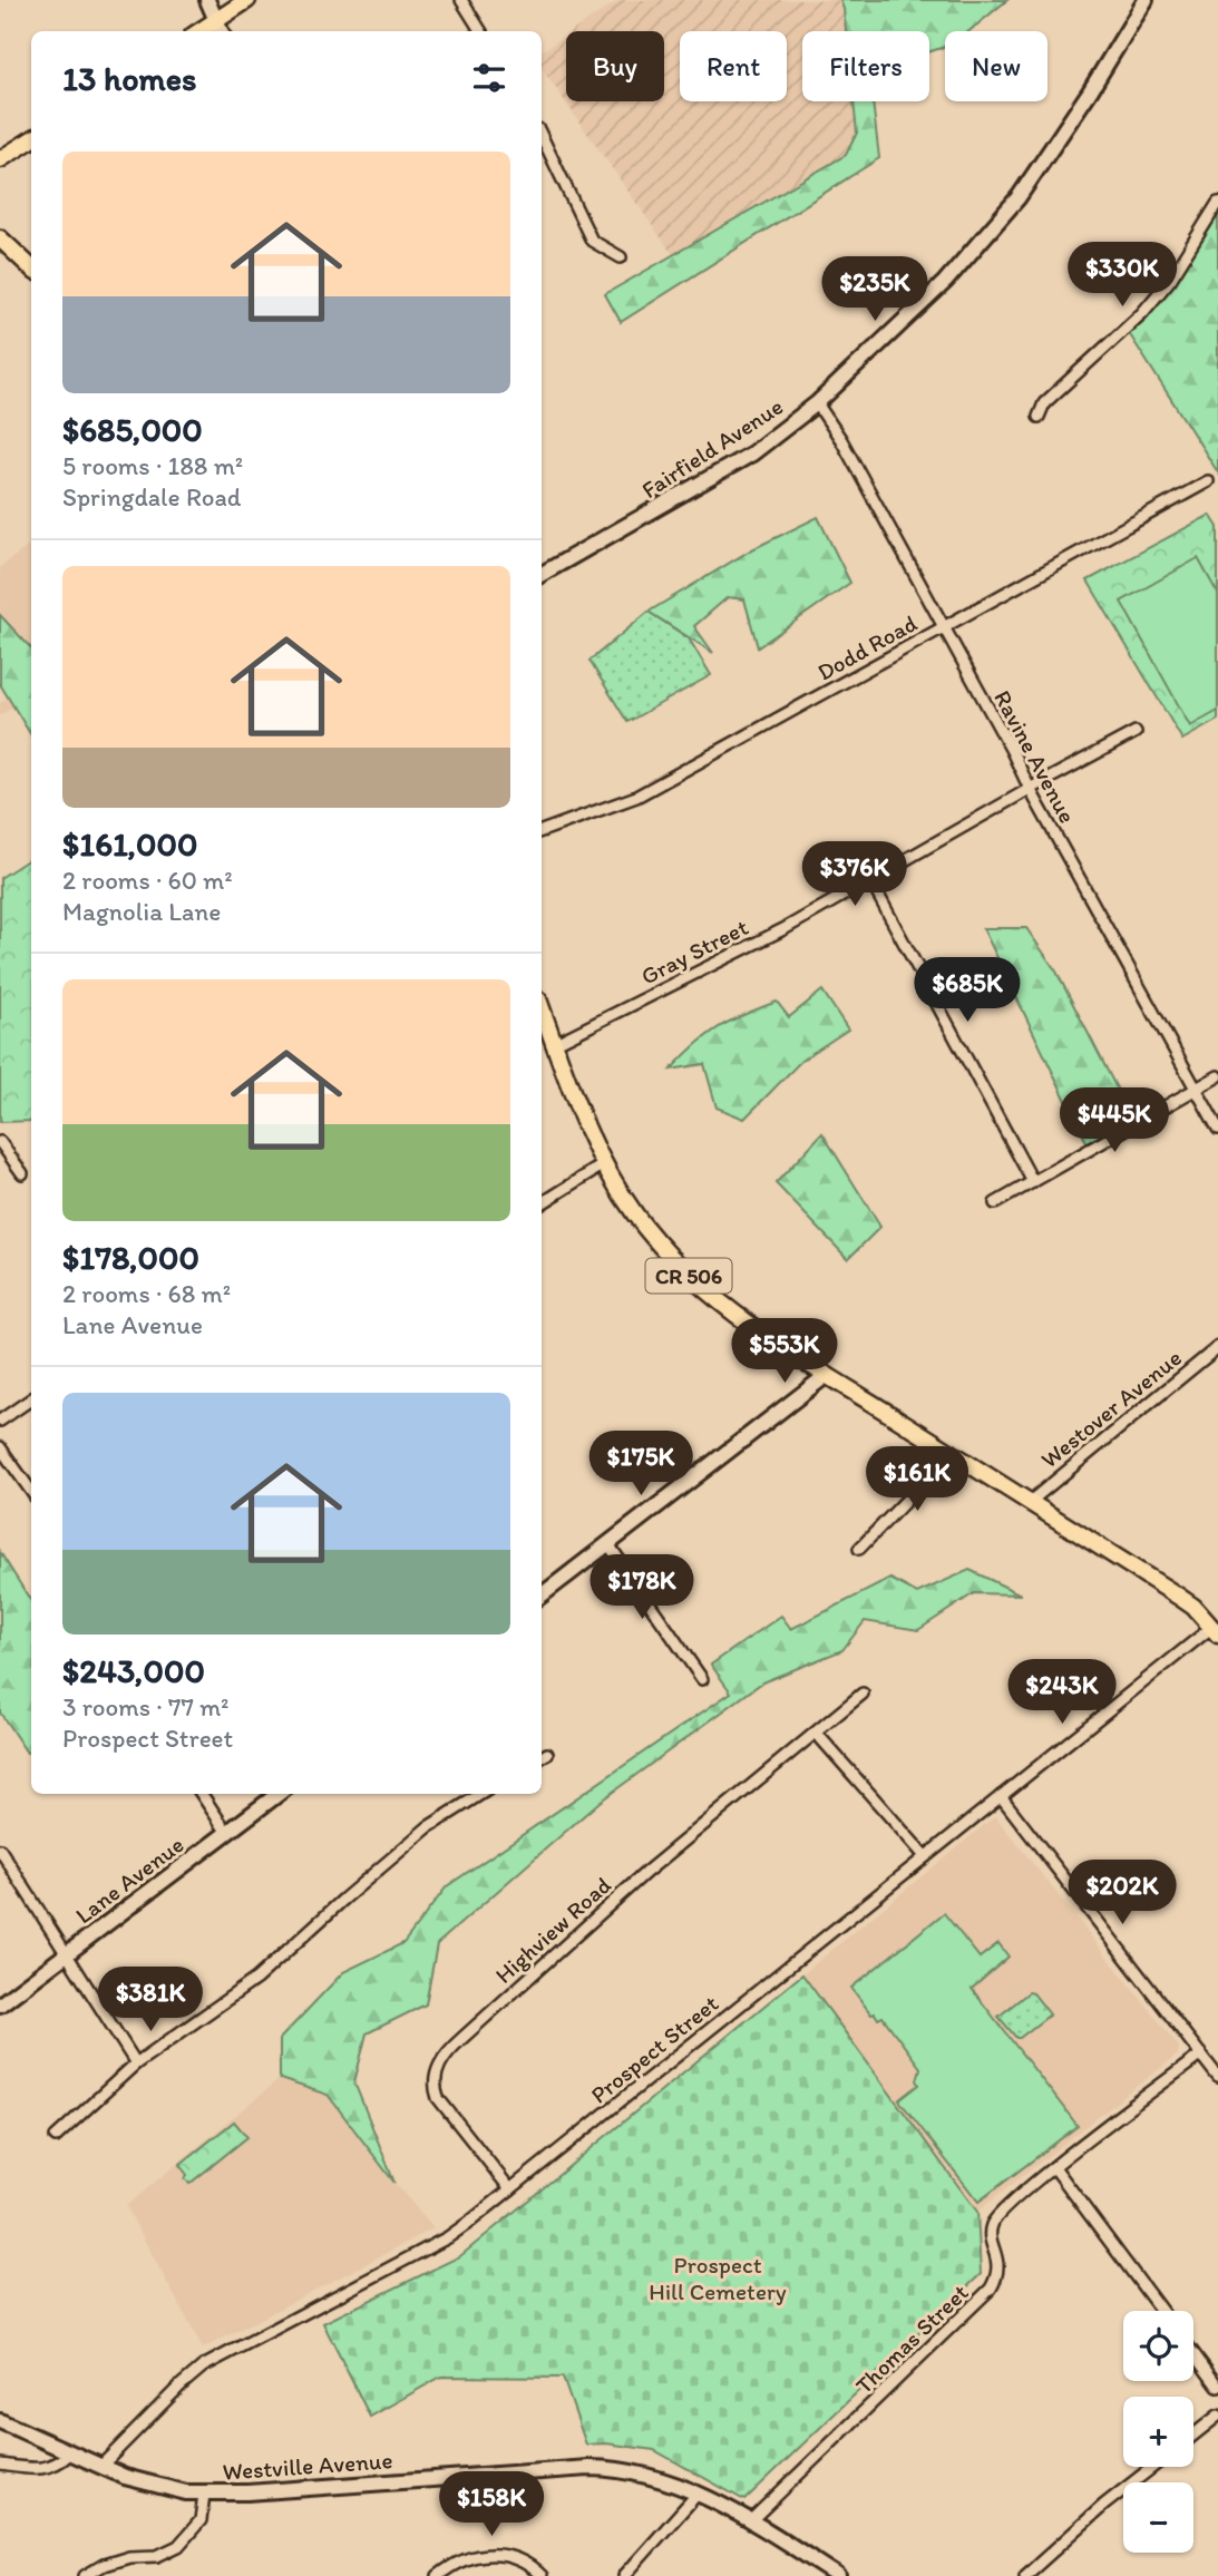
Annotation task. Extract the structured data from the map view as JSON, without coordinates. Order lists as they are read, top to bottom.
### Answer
{
  "streets": {
    "main road": ["CR 506"],
    "street": [
      "Fairfield Avenue",
      "Dodd Road",
      "Ravine Avenue",
      "Gray Street",
      "Westover Avenue",
      "Lane Avenue",
      "Highview Road",
      "Prospect Street",
      "Thomas Street",
      "Westville Avenue"
    ]
  },
  "crossings": [
    ["Fairfield Avenue", "Ravine Avenue"],
    ["Dodd Road", "Ravine Avenue"],
    ["Ravine Avenue", "Gray Street"],
    ["Gray Street", "CR 506"],
    ["CR 506", "Westover Avenue"],
    ["CR 506", "Prospect Street"],
    ["Highview Road", "Prospect Street"],
    ["Prospect Street", "Westville Avenue"],
    ["Thomas Street", "Westville Avenue"]
  ],
  "parks": ["Prospect Hill Cemetery"],
  "page": {
    "chip": [
      "Buy",
      "Rent",
      "Filters",
      "New"
    ],
    "heading": "13 homes",
    "list": [
      {
        "name": "$685,000",
        "note": "5 rooms · 188 m² · Springdale Road"
      },
      {
        "name": "$161,000",
        "note": "2 rooms · 60 m² · Magnolia Lane"
      },
      {
        "name": "$178,000",
        "note": "2 rooms · 68 m² · Lane Avenue"
      },
      {
        "name": "$243,000",
        "note": "3 rooms · 77 m² · Prospect Street"
      }
    ],
    "price": [
      "$330K",
      "$235K",
      "$376K",
      "$685K",
      "$445K",
      "$553K",
      "$175K",
      "$161K",
      "$178K",
      "$243K",
      "$202K",
      "$381K",
      "$158K"
    ],
    "map_buttons": ["+", "−"]
  }
}
